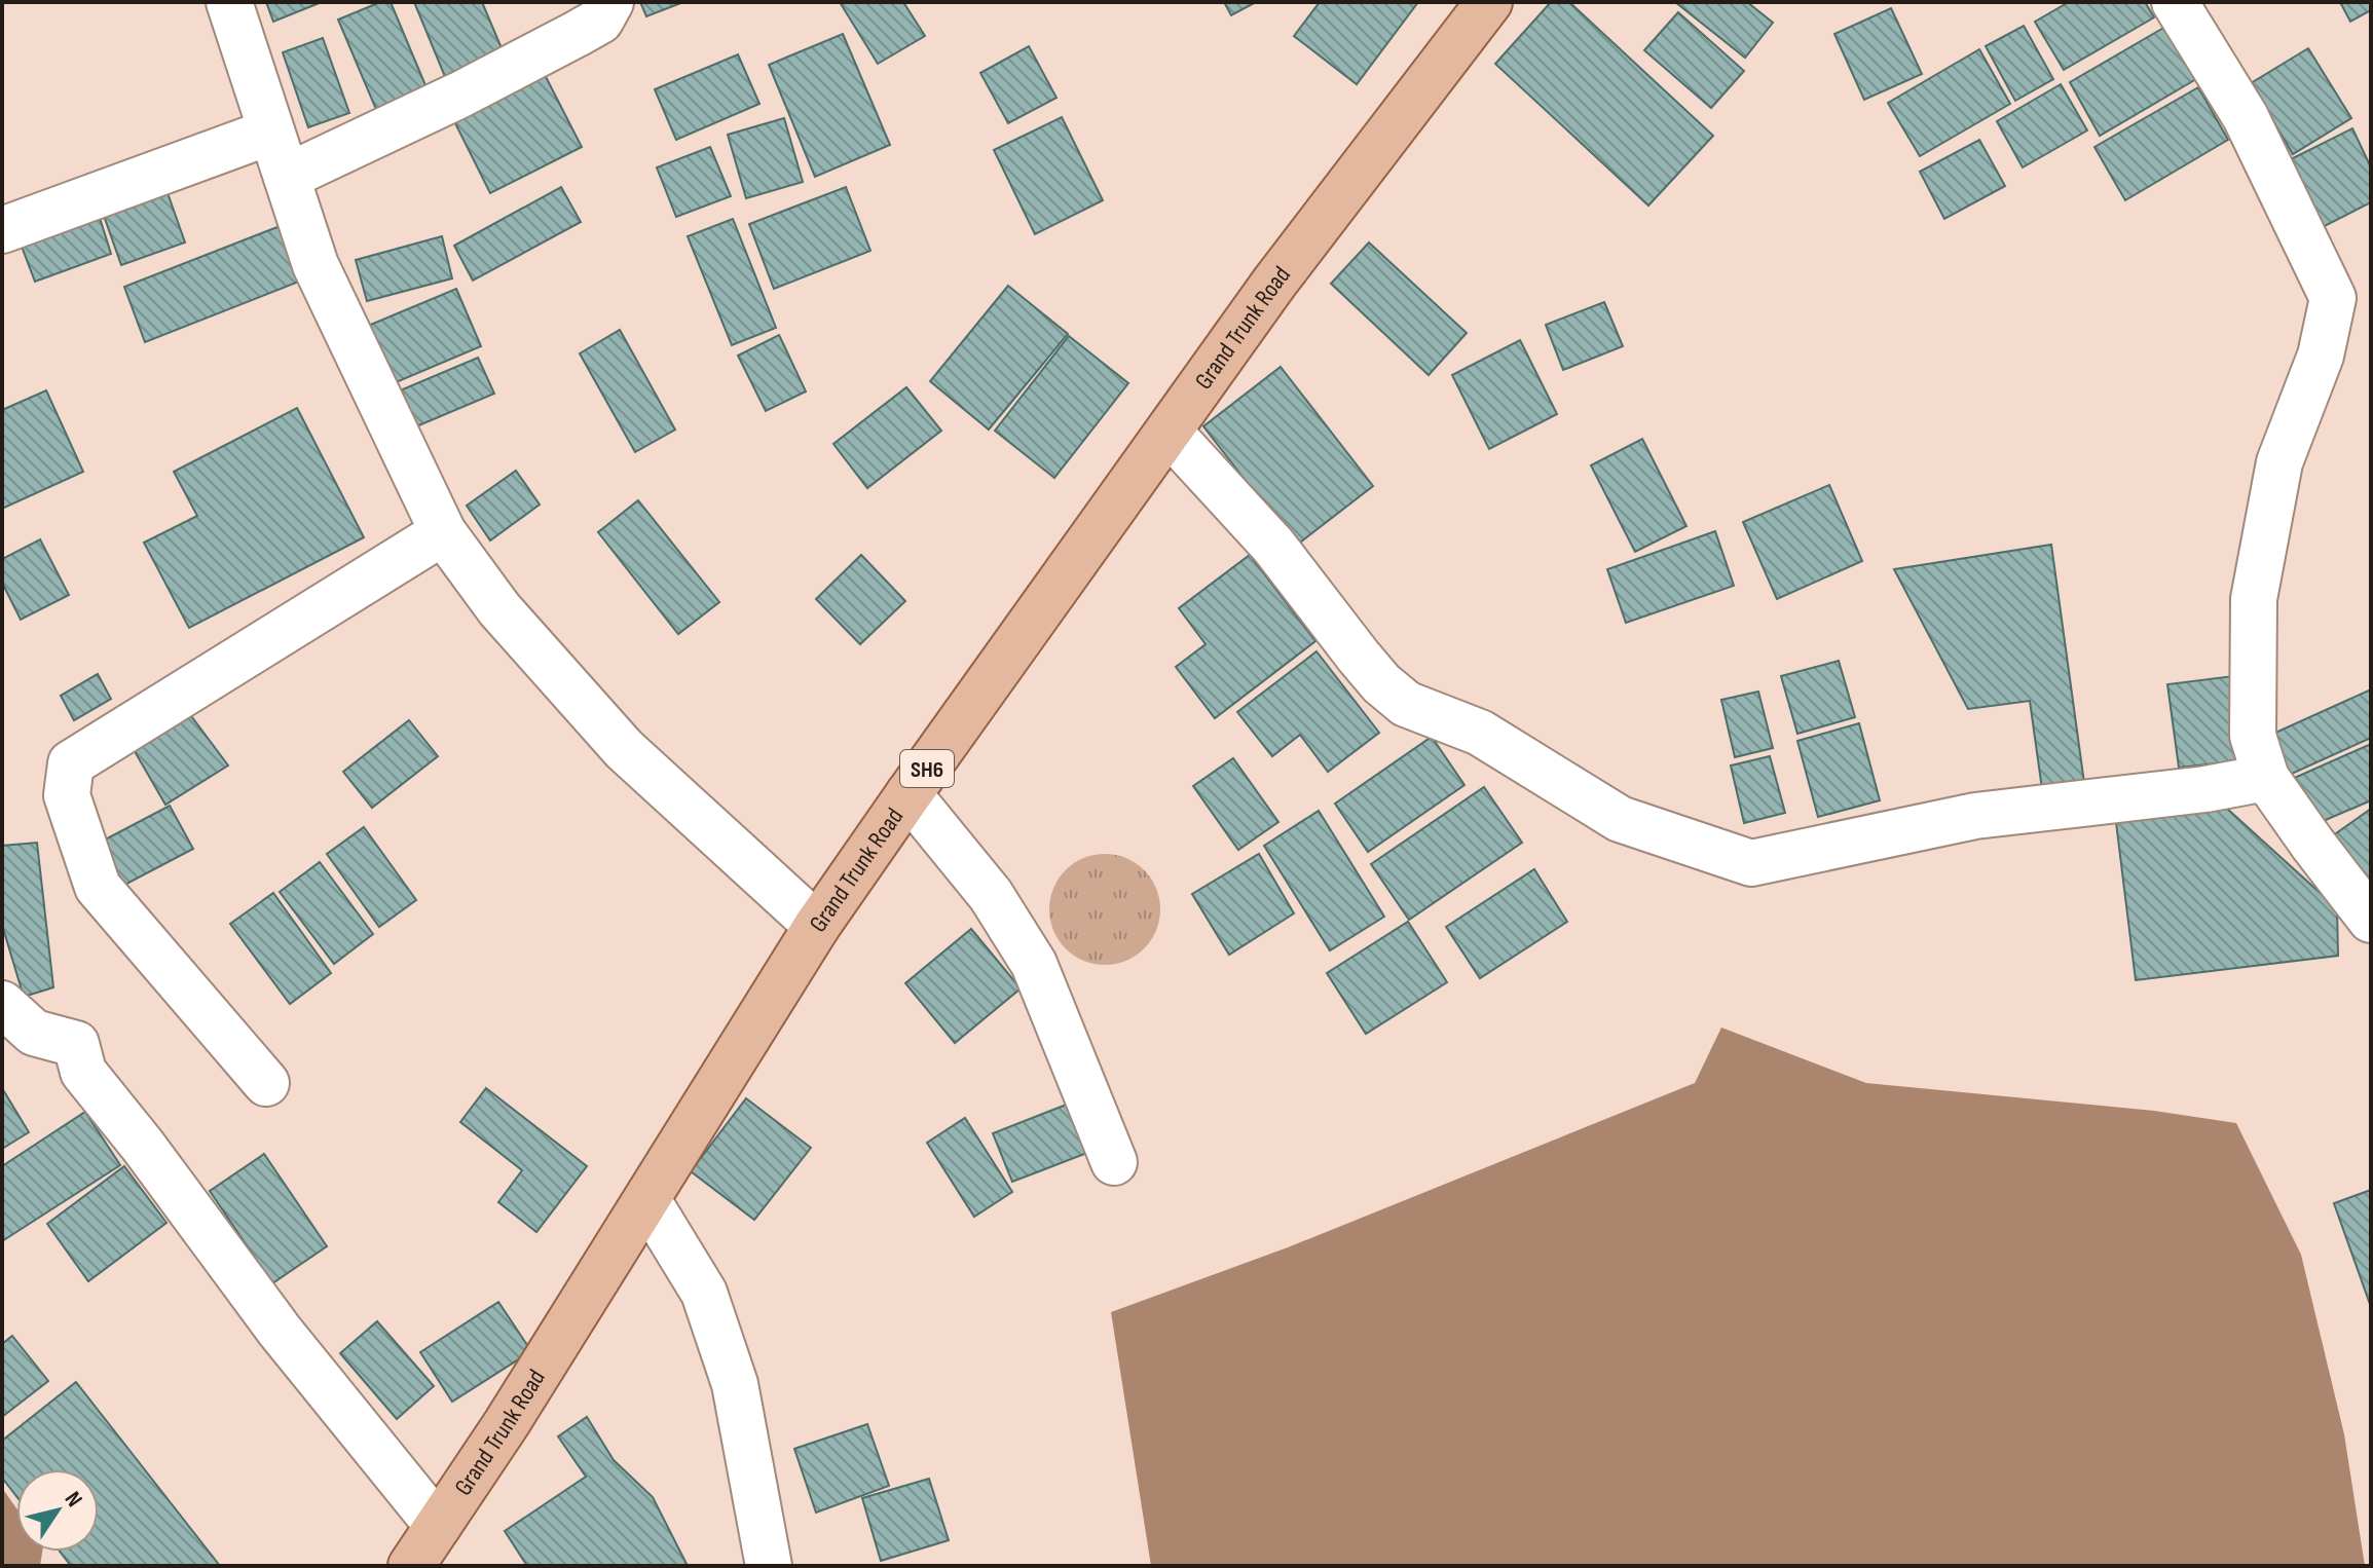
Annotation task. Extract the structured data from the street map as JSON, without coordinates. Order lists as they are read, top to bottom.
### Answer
{
  "streets": {
    "main road": ["Grand Trunk Road", "SH6"]
  },
  "north": "top right"
}
